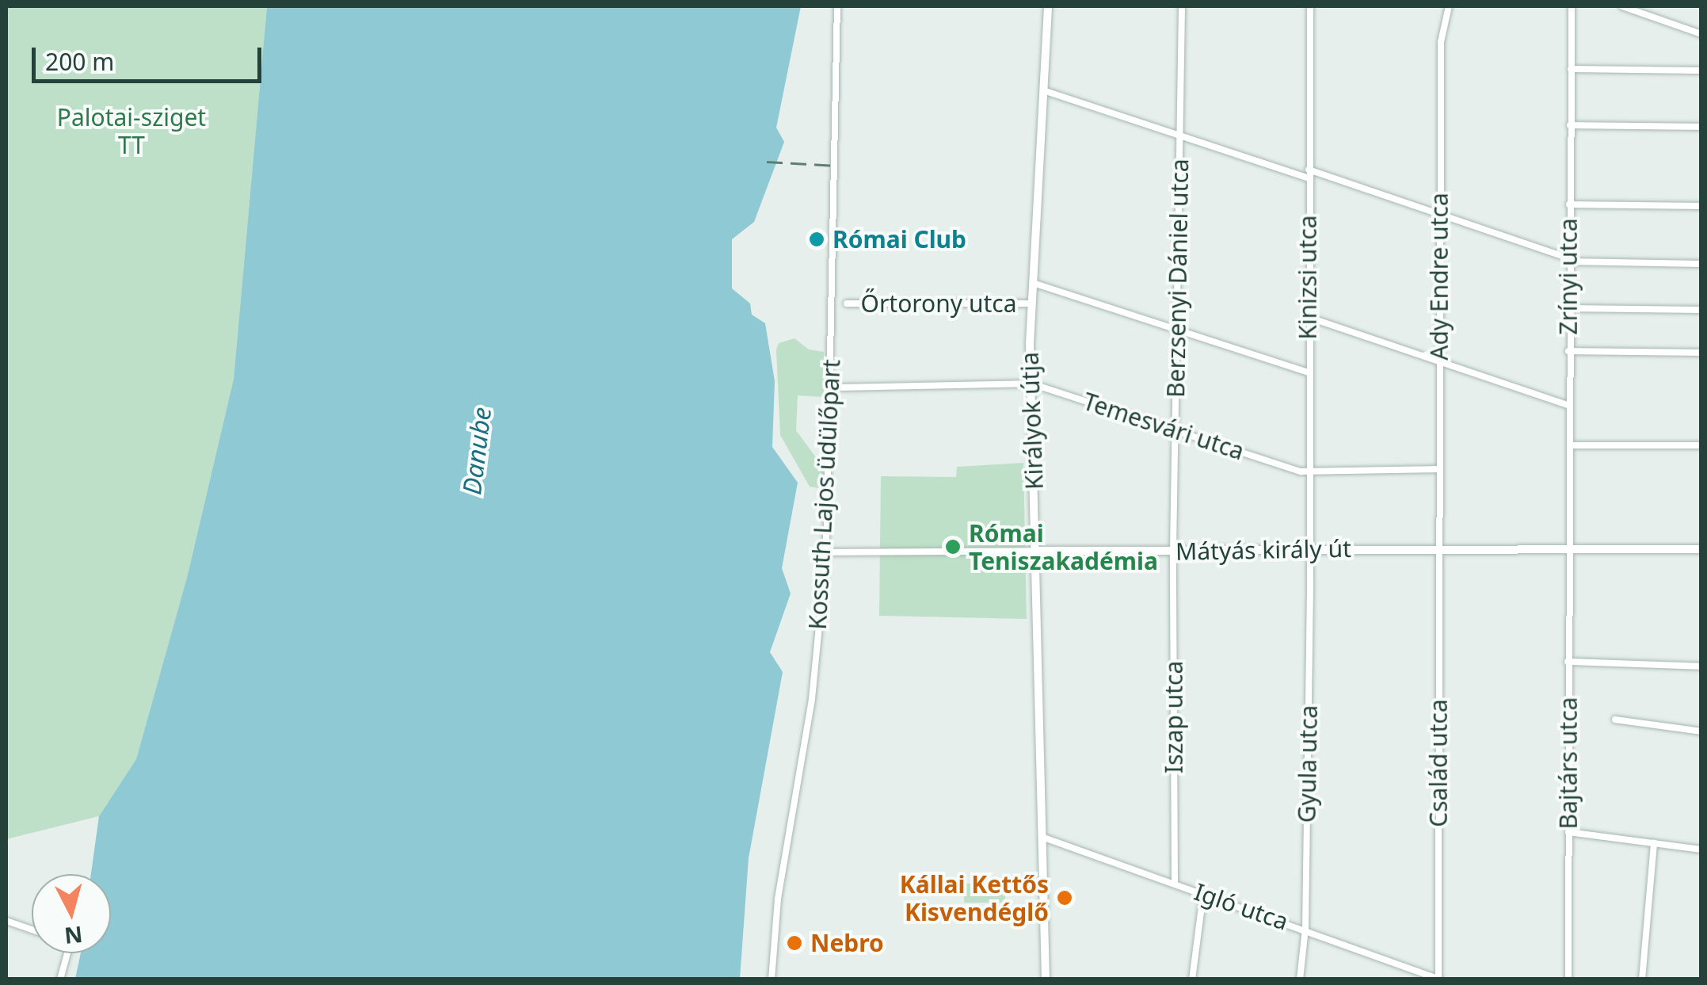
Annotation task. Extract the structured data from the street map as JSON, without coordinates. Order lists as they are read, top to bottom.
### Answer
{
  "streets": {
    "street": [
      "Ady Endre utca",
      "Zrínyi utca",
      "Kinizsi utca",
      "Berzsenyi Dániel utca",
      "Őrtorony utca",
      "Királyok útja",
      "Temesvári utca",
      "Kossuth Lajos üdülőpart",
      "Mátyás király út",
      "Iszap utca",
      "Család utca",
      "Bajtárs utca",
      "Gyula utca",
      "Igló utca"
    ]
  },
  "crossings": [
    ["Ady Endre utca", "Temesvári utca"],
    ["Ady Endre utca", "Mátyás király út"],
    ["Ady Endre utca", "Család utca"],
    ["Zrínyi utca", "Mátyás király út"],
    ["Zrínyi utca", "Bajtárs utca"],
    ["Kinizsi utca", "Temesvári utca"],
    ["Kinizsi utca", "Mátyás király út"],
    ["Kinizsi utca", "Gyula utca"],
    ["Berzsenyi Dániel utca", "Temesvári utca"],
    ["Berzsenyi Dániel utca", "Mátyás király út"],
    ["Berzsenyi Dániel utca", "Iszap utca"],
    ["Őrtorony utca", "Királyok útja"],
    ["Királyok útja", "Temesvári utca"],
    ["Királyok útja", "Mátyás király út"],
    ["Királyok útja", "Igló utca"],
    ["Kossuth Lajos üdülőpart", "Mátyás király út"],
    ["Mátyás király út", "Iszap utca"],
    ["Mátyás király út", "Család utca"],
    ["Mátyás király út", "Bajtárs utca"],
    ["Mátyás király út", "Gyula utca"],
    ["Iszap utca", "Igló utca"],
    ["Család utca", "Igló utca"],
    ["Gyula utca", "Igló utca"]
  ],
  "water": ["Danube"],
  "parks": ["Palotai-sziget TT"],
  "places": [
    "Római Club",
    "Római Teniszakadémia",
    "Kállai Kettős Kisvendéglő",
    "Nebro"
  ],
  "scale_bar": "200 m",
  "north": "bottom"
}
